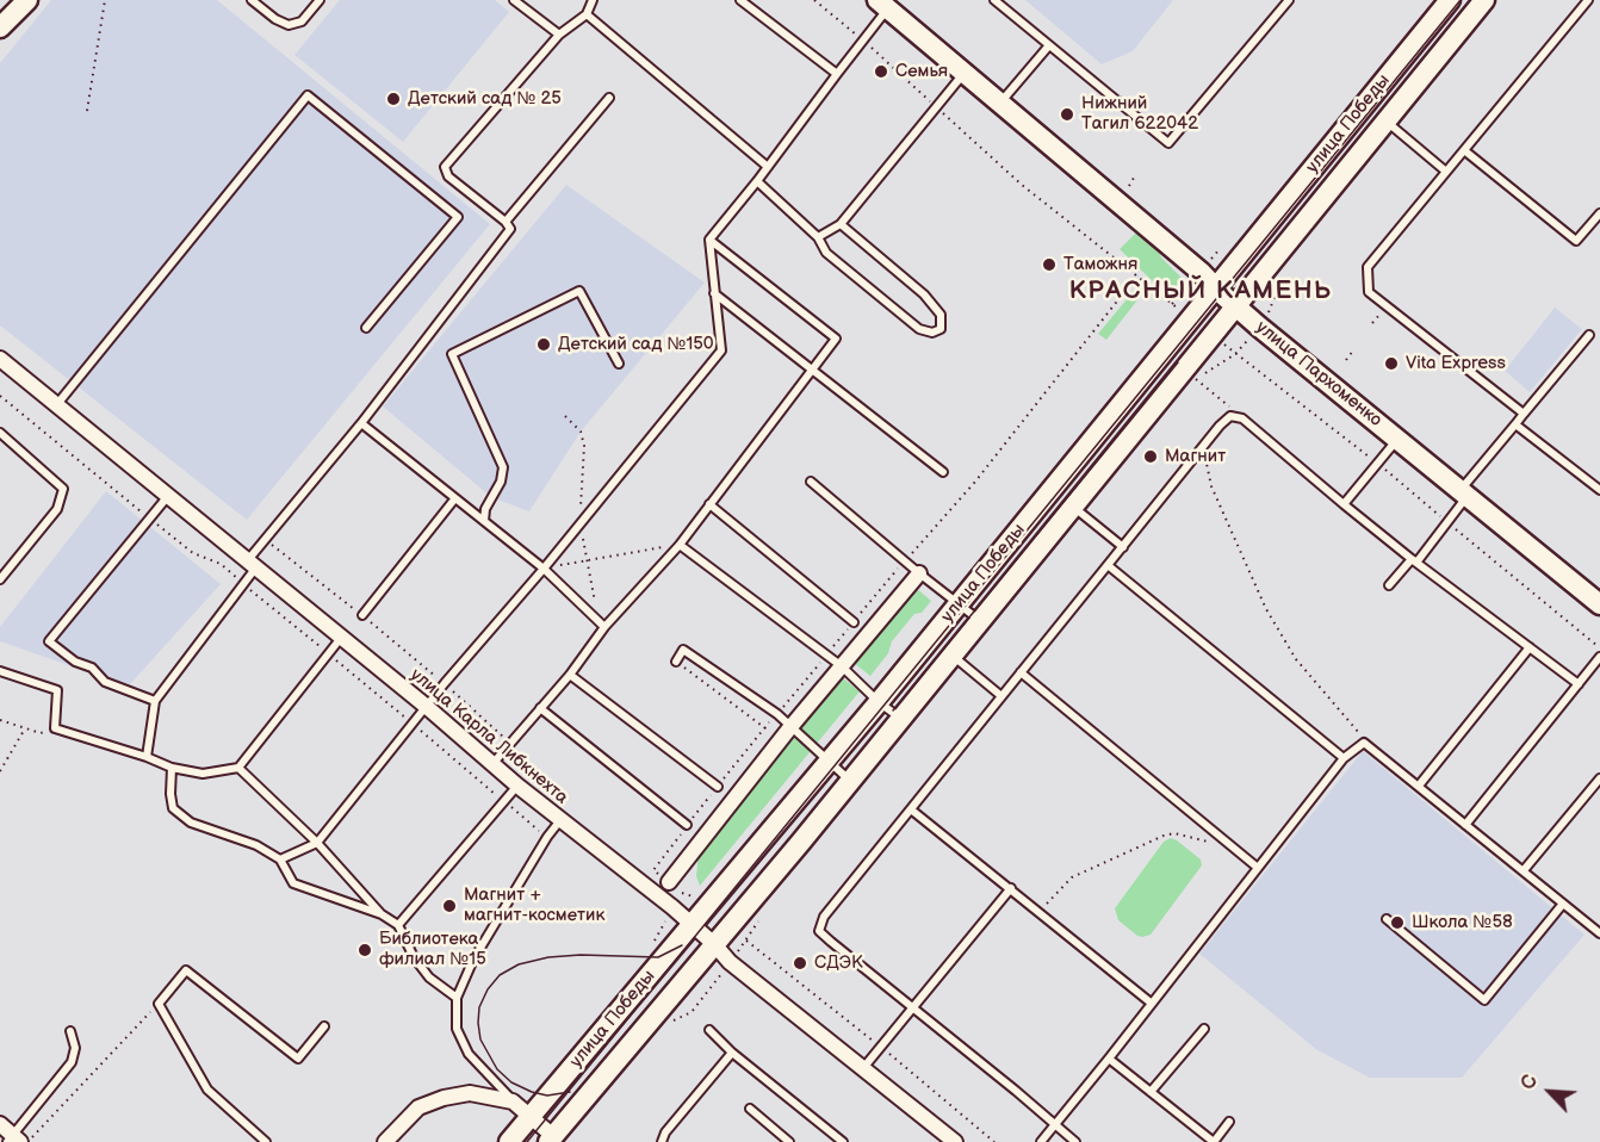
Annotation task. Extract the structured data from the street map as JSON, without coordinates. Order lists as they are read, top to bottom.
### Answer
{
  "streets": {
    "main road": ["улица Победы", "улица Пархоменко"],
    "street": ["улица Карла Либкнехта"]
  },
  "crossings": [
    ["улица Победы", "улица Пархоменко"],
    ["улица Победы", "улица Карла Либкнехта"]
  ],
  "districts": ["КРАСНЫЙ КАМЕНЬ"],
  "places": [
    "Семья",
    "Детский сад № 25",
    "Нижний Тагил 622042",
    "Таможня",
    "Детский сад №150",
    "Vita Express",
    "Магнит",
    "Магнит + магнит-косметик",
    "Школа №58",
    "Библиотека филиал №15",
    "СДЭК"
  ],
  "north": "top left"
}
